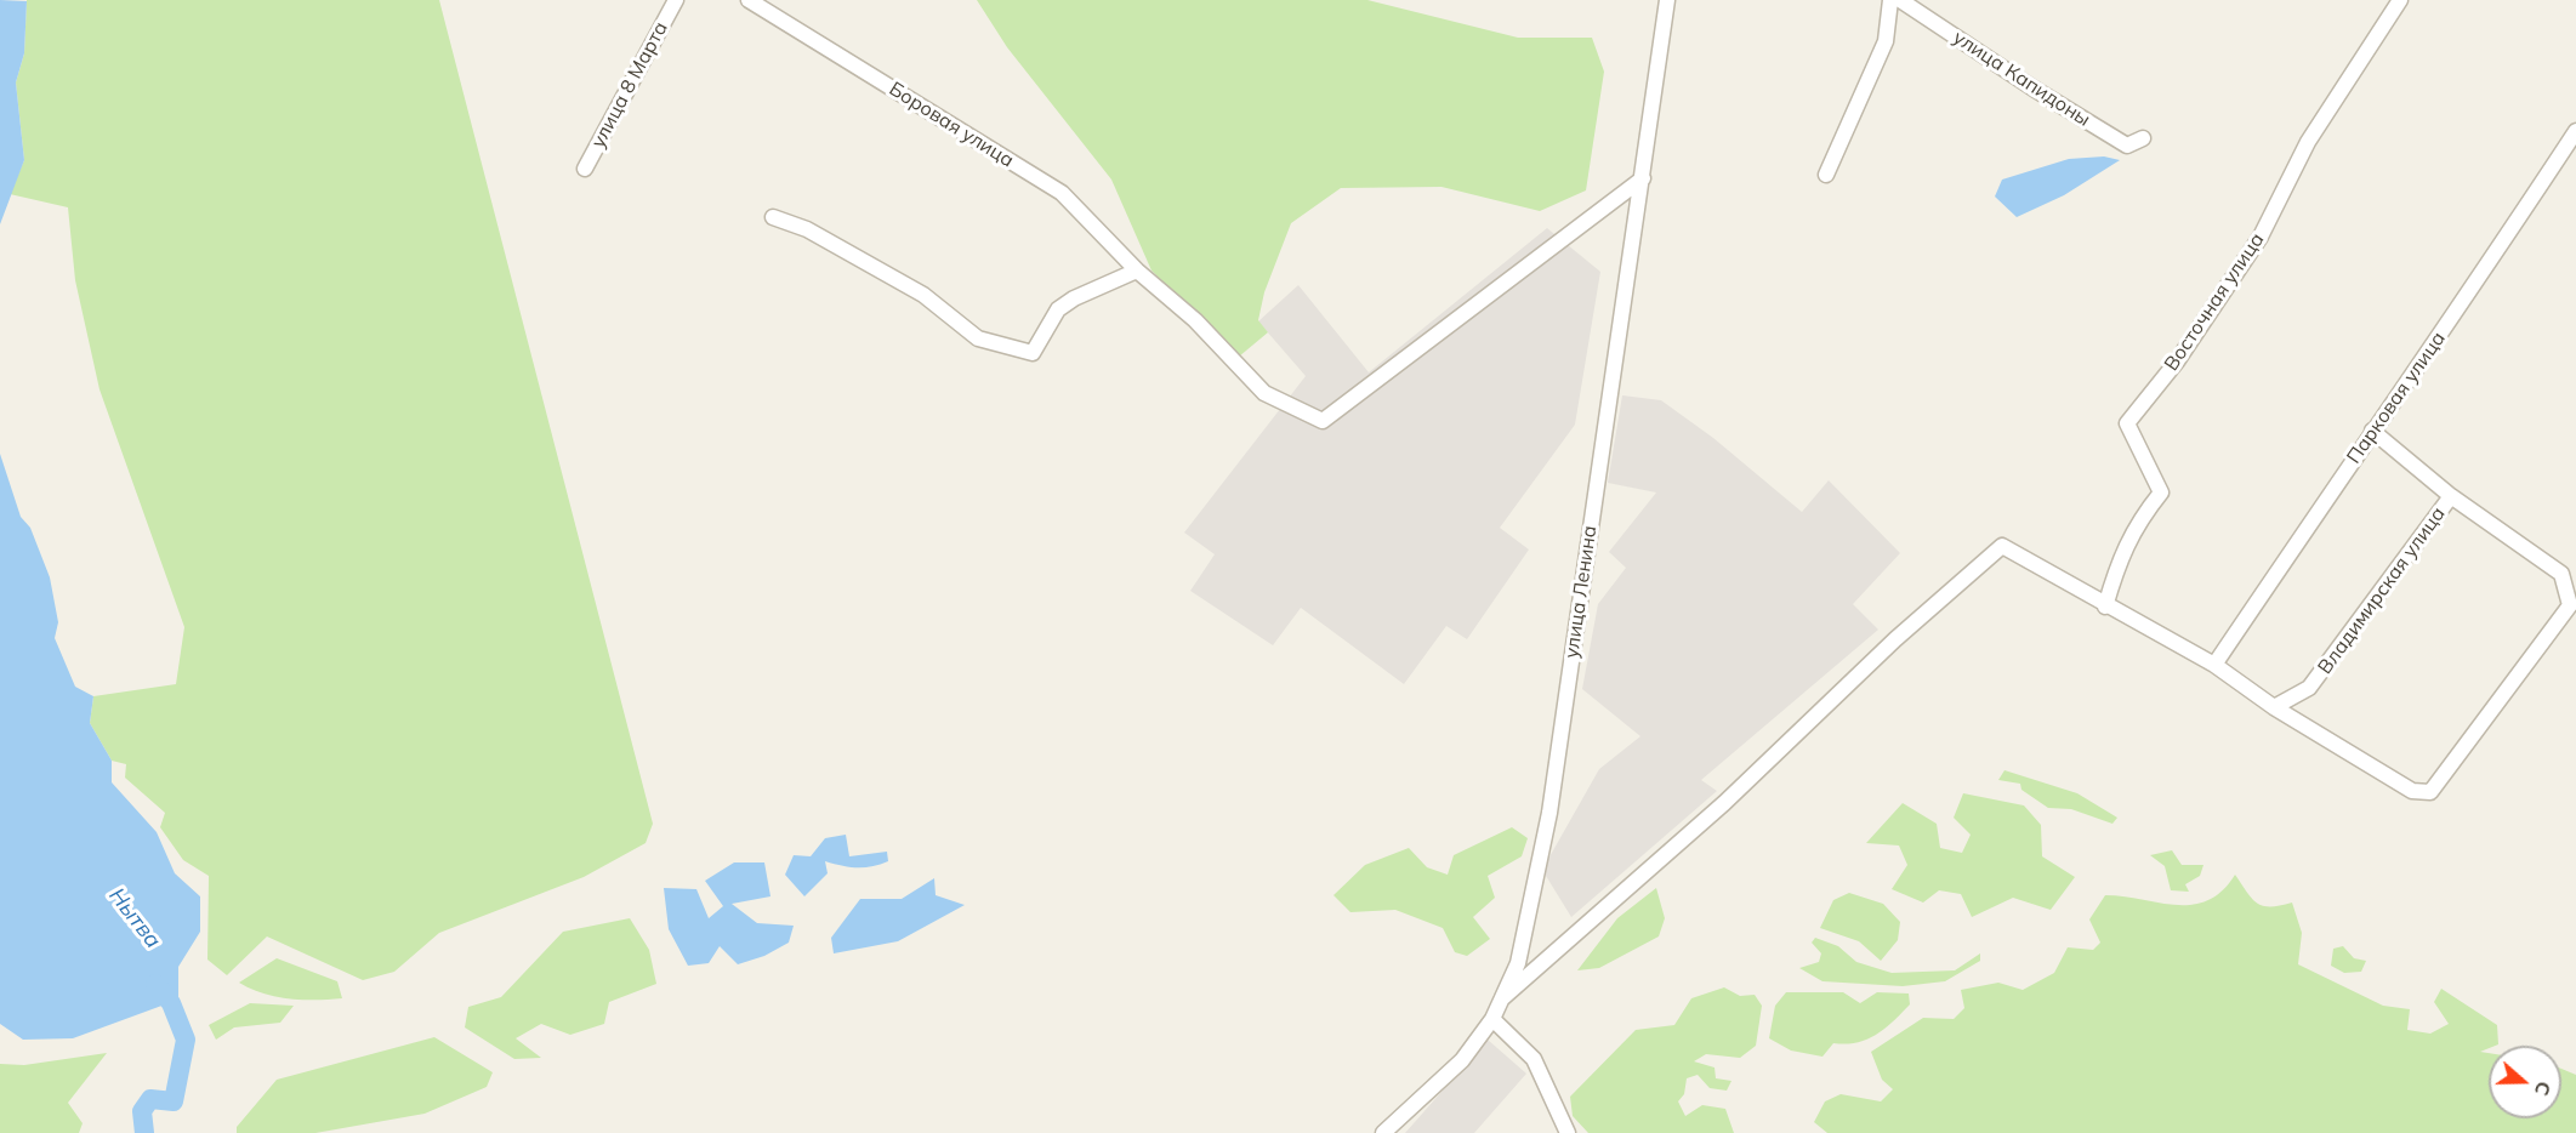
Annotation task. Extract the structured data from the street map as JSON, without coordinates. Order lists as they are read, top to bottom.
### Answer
{
  "streets": {
    "street": [
      "улица Капидоны",
      "улица 8 Марта",
      "Боровая улица",
      "Восточная улица",
      "Парковая улица",
      "Владимирская улица",
      "улица Ленина"
    ]
  },
  "crossings": [
    ["Боровая улица", "улица Ленина"]
  ],
  "water": ["Нытва"],
  "north": "right"
}
